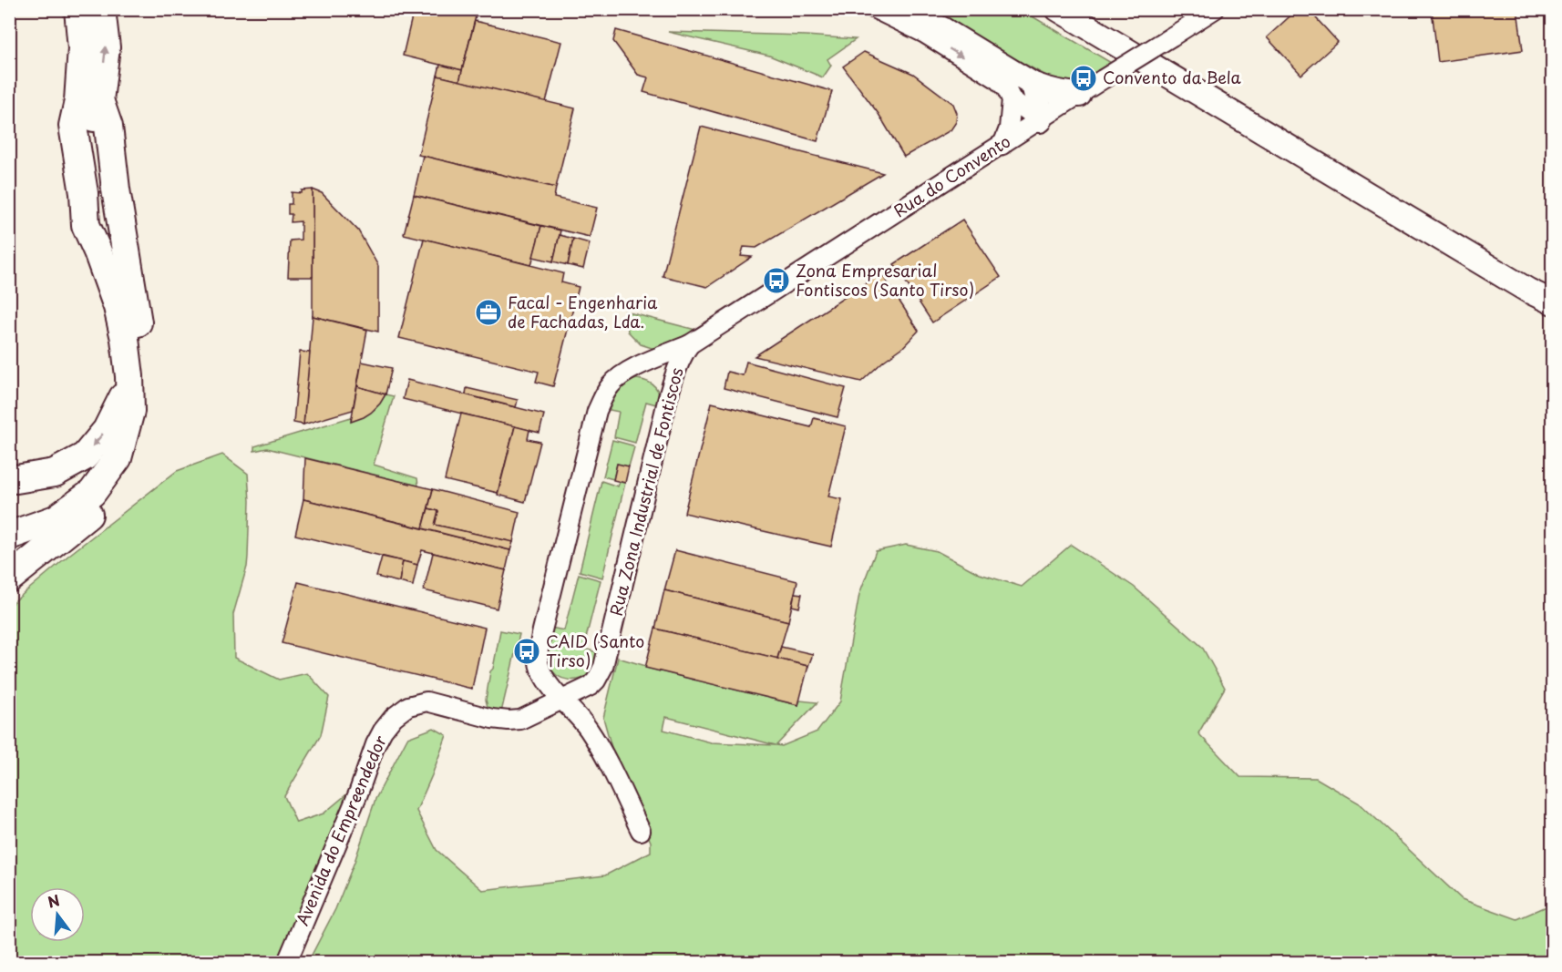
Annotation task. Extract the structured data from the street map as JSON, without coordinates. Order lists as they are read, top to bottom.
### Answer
{
  "streets": {
    "street": ["Rua do Convento", "Rua Zona Industrial de Fontiscos", "Avenida do Empreendedor"]
  },
  "crossings": [
    ["Rua do Convento", "Rua Zona Industrial de Fontiscos"],
    ["Rua Zona Industrial de Fontiscos", "Avenida do Empreendedor"]
  ],
  "places": {
    "bus stop": ["Convento da Bela", "Zona Empresarial Fontiscos (Santo Tirso)", "CAID (Santo Tirso)"],
    "office": ["Facal - Engenharia de Fachadas, Lda."]
  },
  "north": "top"
}
